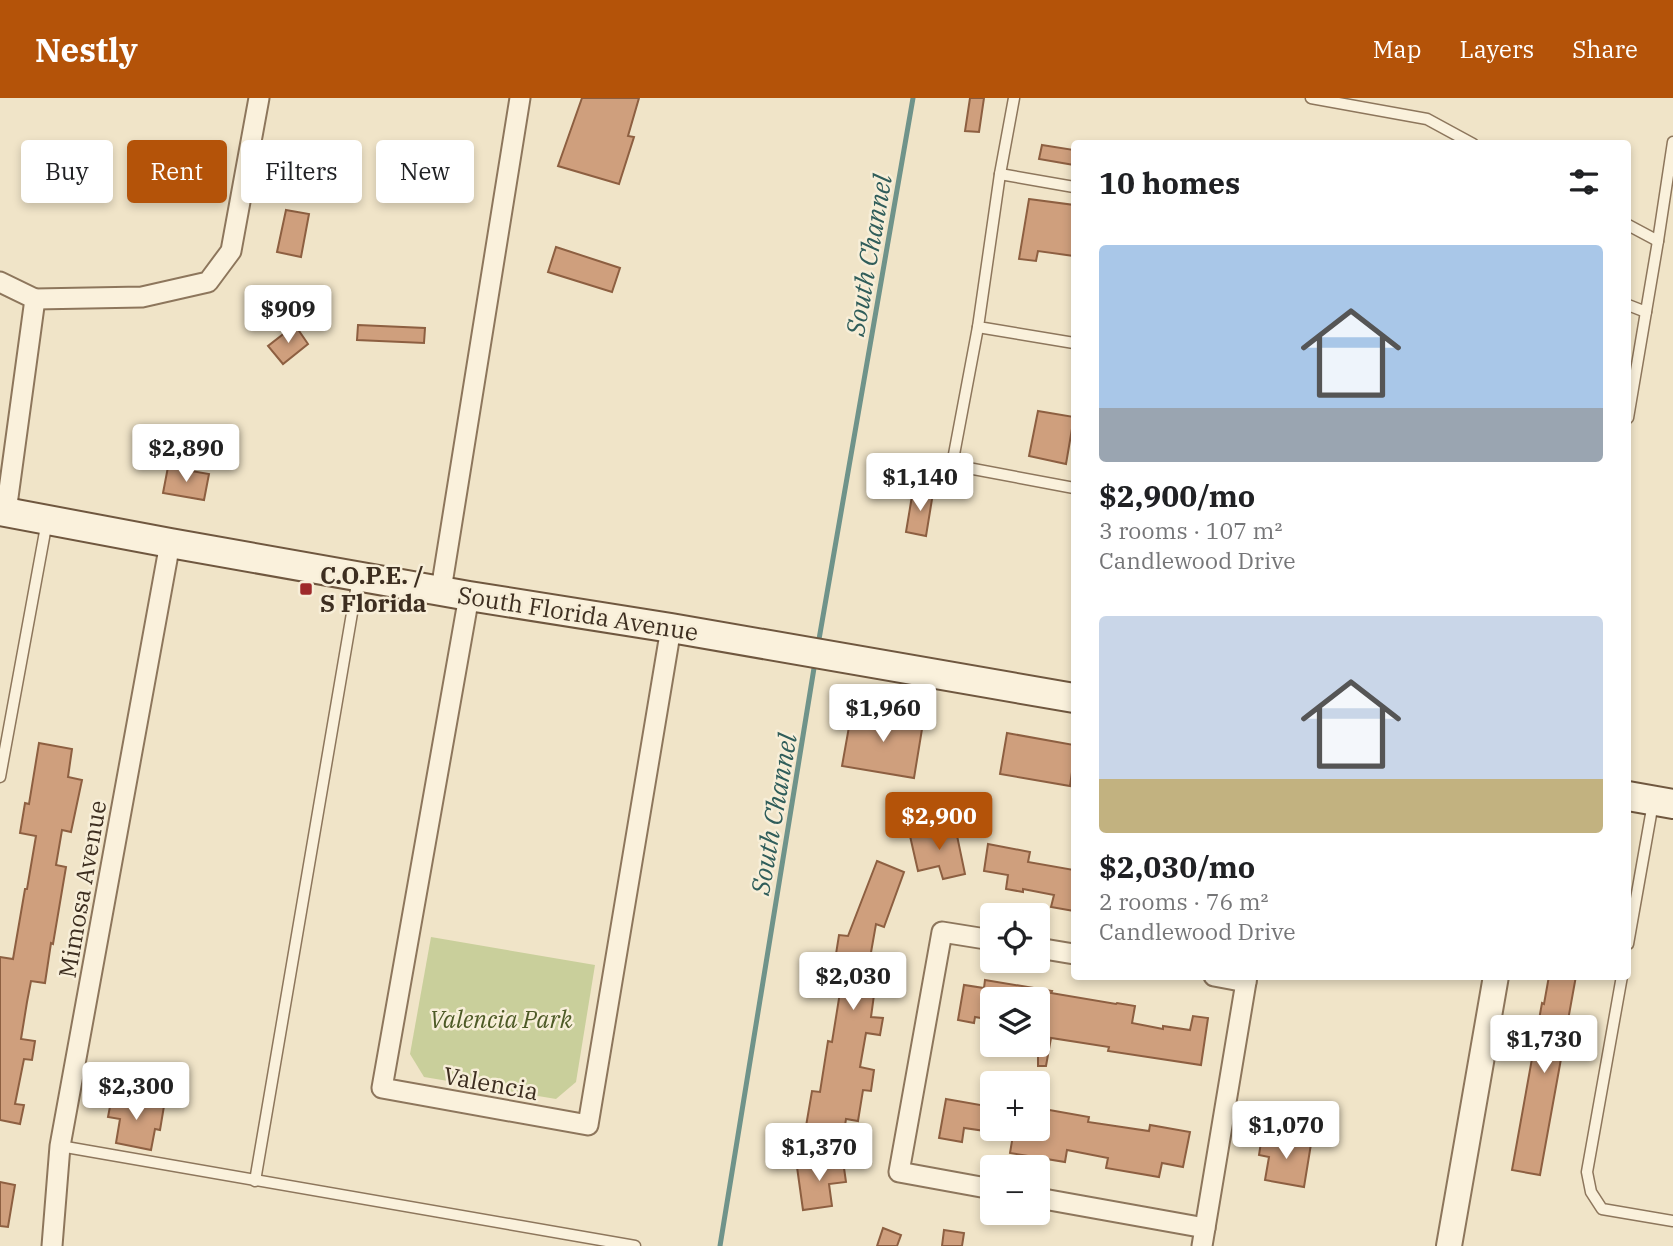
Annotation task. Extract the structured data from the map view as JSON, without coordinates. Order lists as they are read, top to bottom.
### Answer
{
  "streets": {
    "main road": ["South Florida Avenue"],
    "street": ["Mimosa Avenue", "Valencia"]
  },
  "crossings": [
    ["South Florida Avenue", "Mimosa Avenue"],
    ["South Florida Avenue", "Valencia"]
  ],
  "water": ["South Channel"],
  "parks": ["Valencia Park"],
  "places": {
    "transit": ["C.O.P.E. / S Florida"]
  },
  "page": {
    "header": "Nestly",
    "nav": ["Map", "Layers", "Share"],
    "chip": [
      "Buy",
      "Rent",
      "Filters",
      "New"
    ],
    "heading": "10 homes",
    "list": [
      {
        "name": "$2,900/mo",
        "note": "3 rooms · 107 m² · Candlewood Drive"
      },
      {
        "name": "$2,030/mo",
        "note": "2 rooms · 76 m² · Candlewood Drive"
      }
    ],
    "price": [
      "$909",
      "$2,890",
      "$1,140",
      "$1,960",
      "$2,900",
      "$2,030",
      "$1,730",
      "$2,300",
      "$1,070",
      "$1,370"
    ],
    "map_buttons": ["+", "−"]
  }
}
